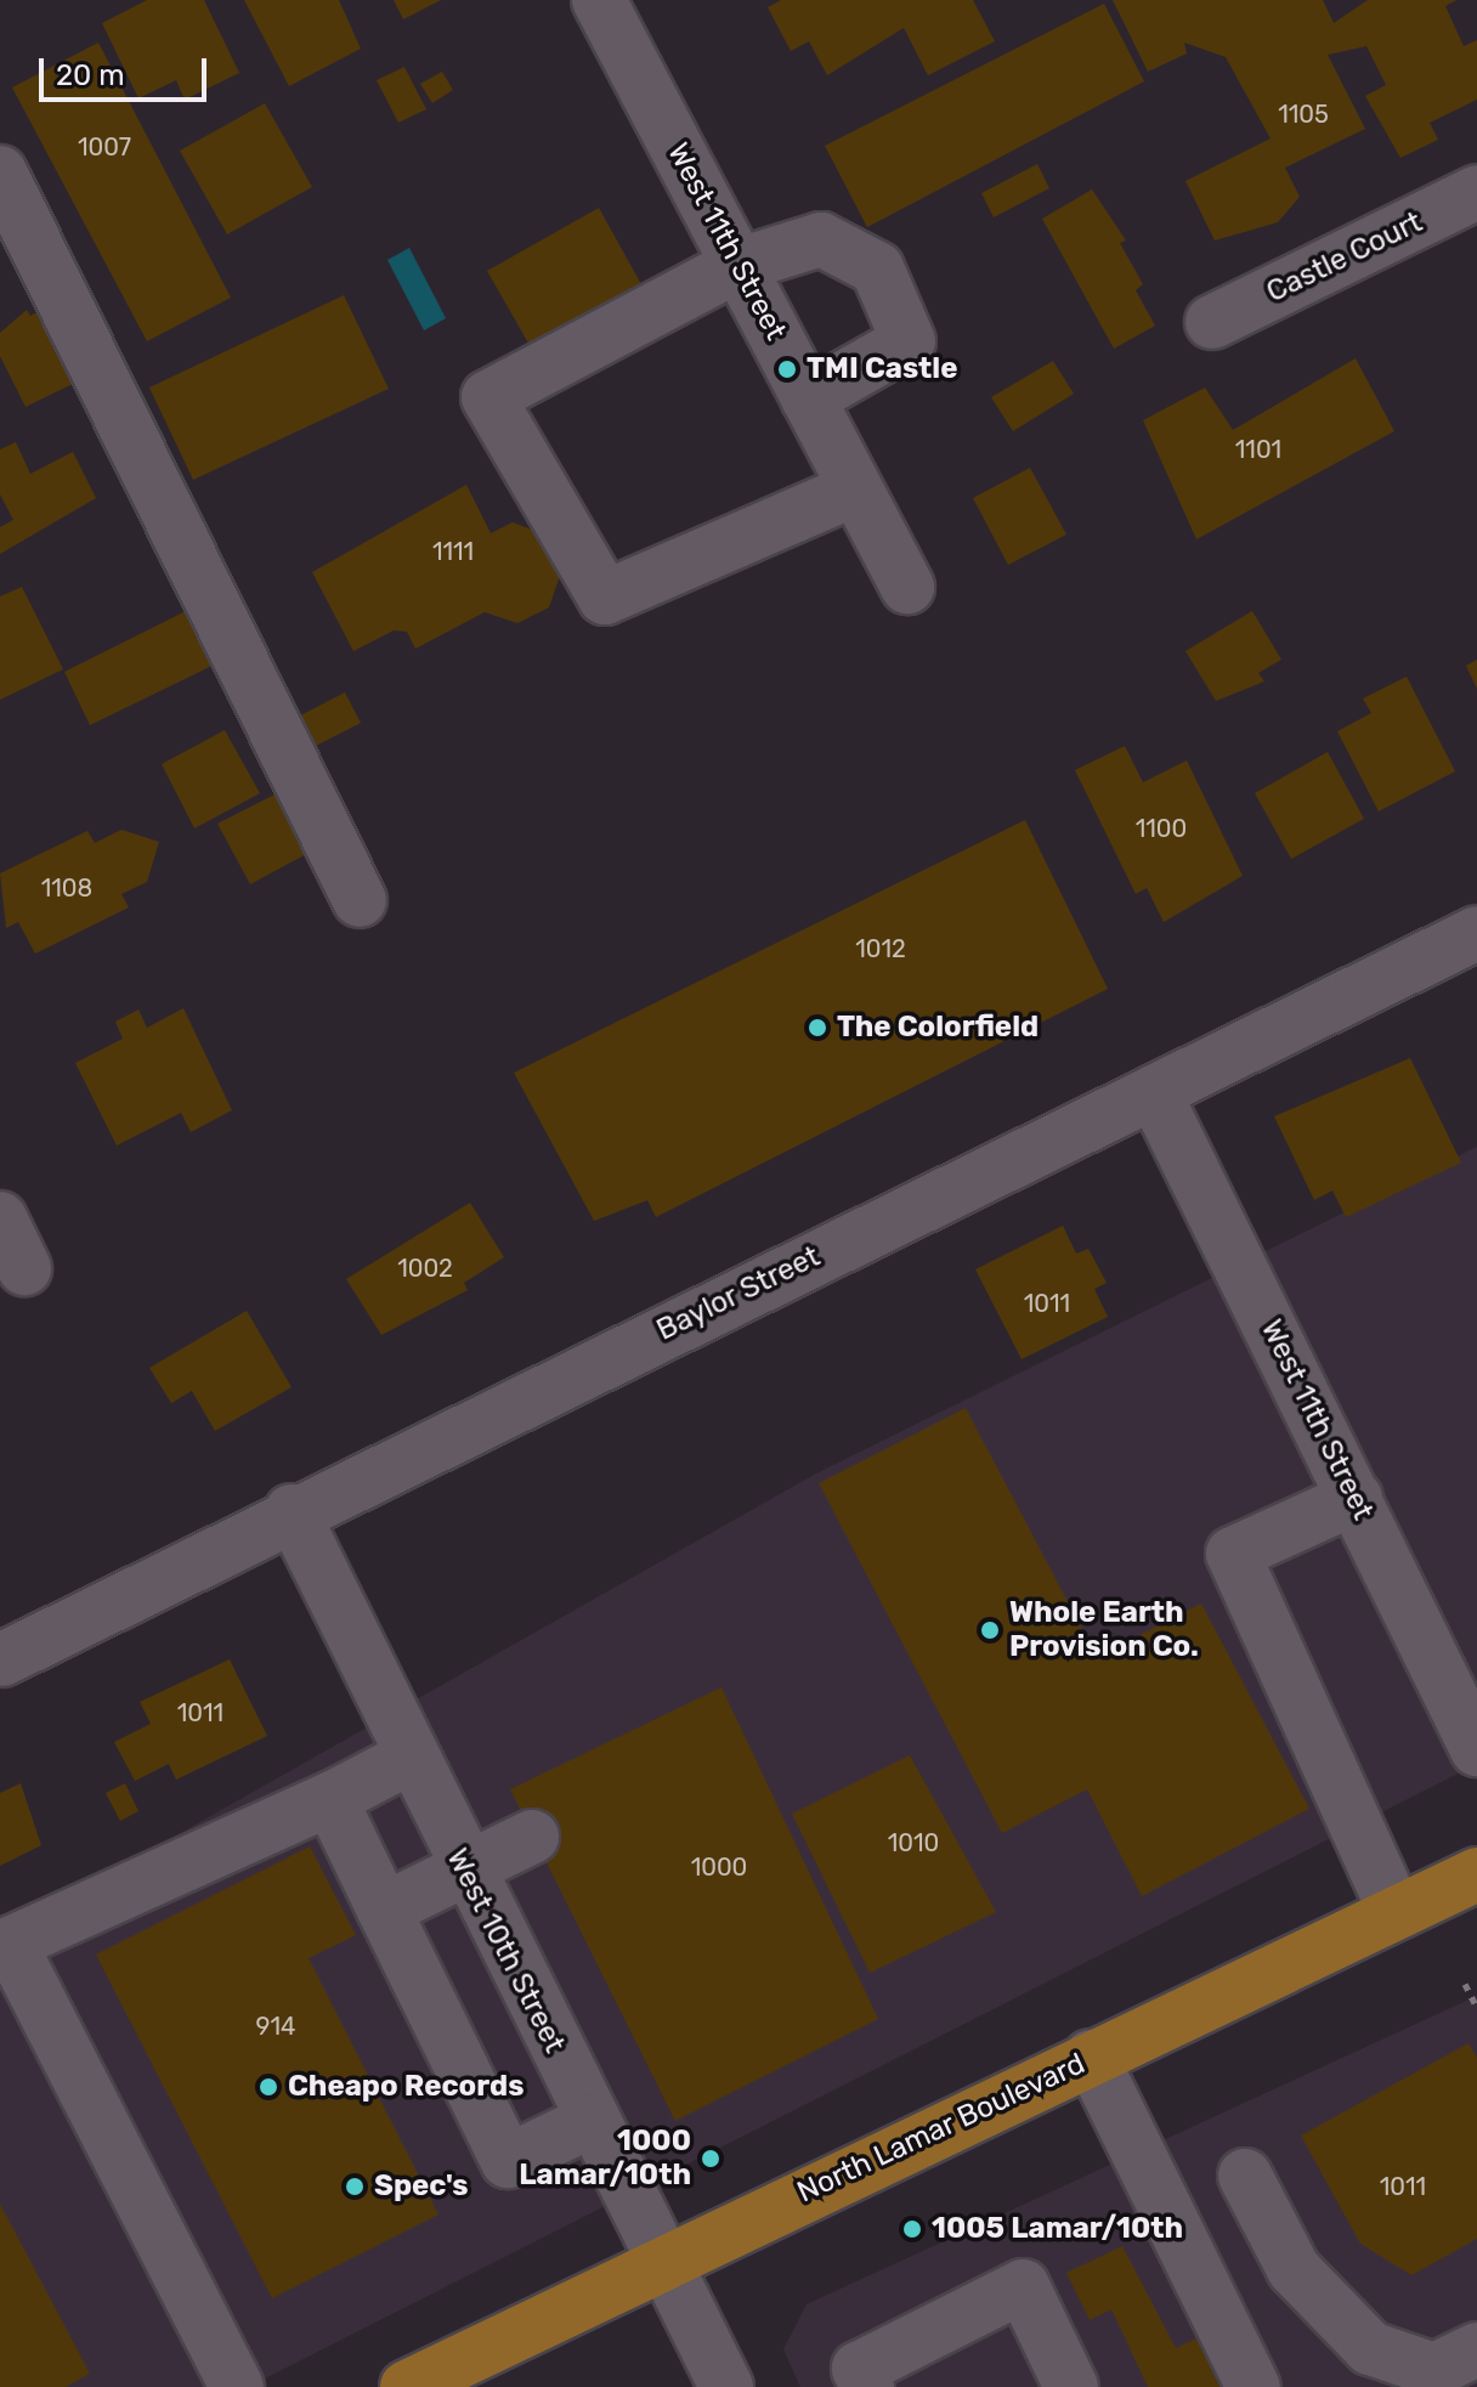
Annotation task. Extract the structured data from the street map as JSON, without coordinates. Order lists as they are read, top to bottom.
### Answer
{
  "streets": {
    "main road": ["North Lamar Boulevard"],
    "street": [
      "West 11th Street",
      "Castle Court",
      "Baylor Street",
      "West 10th Street"
    ]
  },
  "crossings": [
    ["West 11th Street", "Baylor Street"],
    ["Baylor Street", "West 10th Street"],
    ["West 10th Street", "North Lamar Boulevard"]
  ],
  "places": [
    "TMI Castle",
    "The Colorfield",
    "Whole Earth Provision Co.",
    "Cheapo Records",
    "1000 Lamar/10th",
    "Spec's",
    "1005 Lamar/10th"
  ],
  "house_numbers": [
    "1105",
    "1007",
    "1101",
    "1111",
    "1100",
    "1108",
    "1012",
    "1002",
    "1011",
    "1011",
    "1010",
    "1000",
    "914",
    "1011"
  ],
  "scale_bar": "20 m"
}
